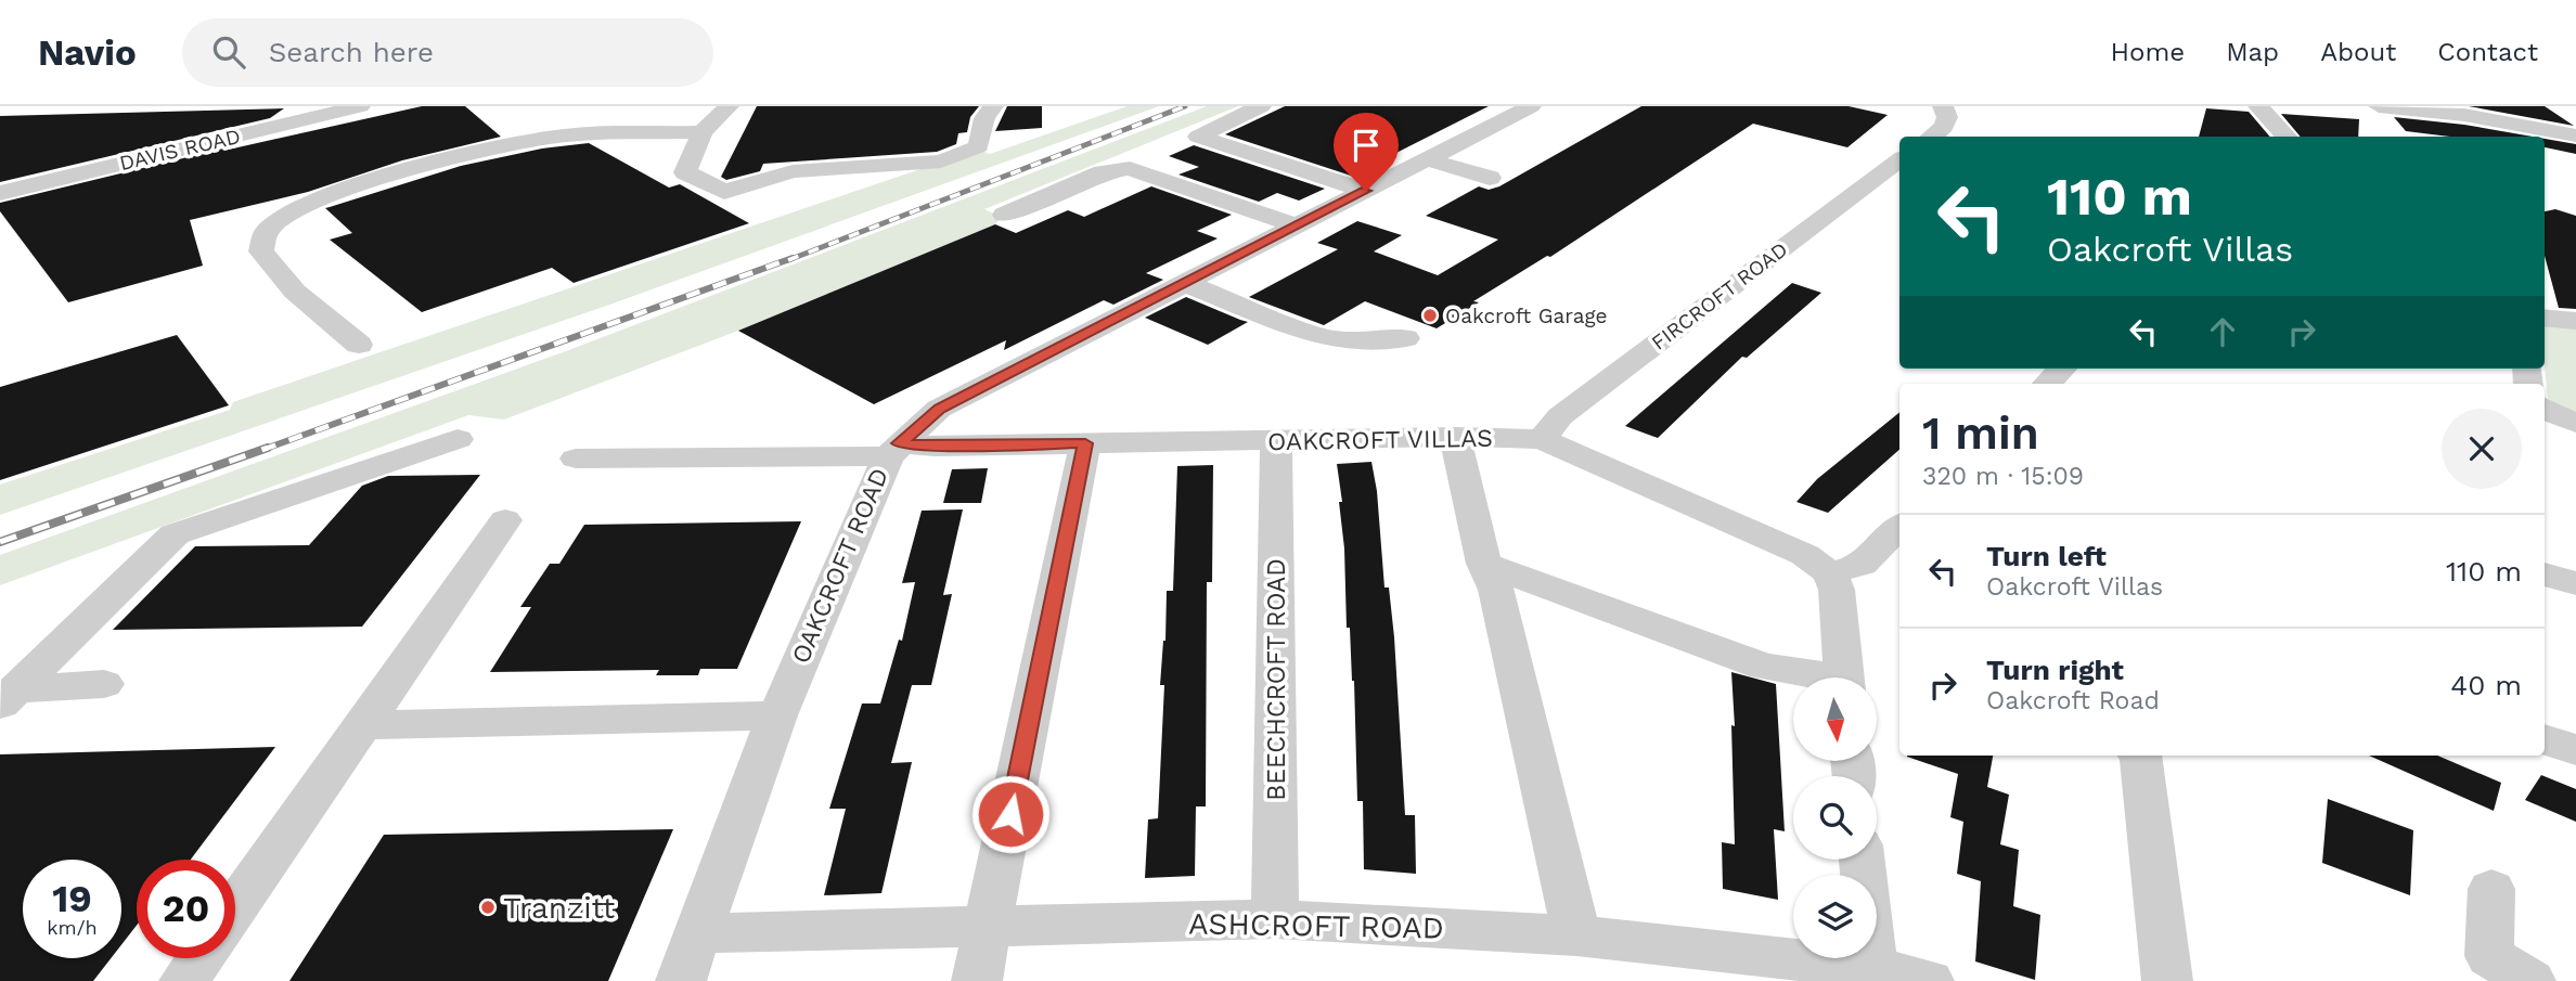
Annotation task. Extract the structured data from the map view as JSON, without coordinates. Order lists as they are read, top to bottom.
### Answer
{
  "streets": {
    "street": [
      "DAVIS ROAD",
      "FIRCROFT ROAD",
      "OAKCROFT VILLAS",
      "OAKCROFT ROAD",
      "BEECHCROFT ROAD",
      "ASHCROFT ROAD"
    ]
  },
  "crossings": [
    ["FIRCROFT ROAD", "OAKCROFT VILLAS"],
    ["OAKCROFT VILLAS", "OAKCROFT ROAD"],
    ["OAKCROFT VILLAS", "BEECHCROFT ROAD"],
    ["OAKCROFT ROAD", "ASHCROFT ROAD"],
    ["BEECHCROFT ROAD", "ASHCROFT ROAD"]
  ],
  "places": ["Oakcroft Garage", "Tranzitt"],
  "north": "bottom",
  "page": {
    "header": "Navio",
    "search": "Search here",
    "nav": [
      "Home",
      "Map",
      "About",
      "Contact"
    ],
    "turn": ["110 m", "Oakcroft Villas"],
    "heading": ["1 min", "320 m · 15:09"],
    "list": [
      {
        "name": "Turn left",
        "note": "Oakcroft Villas",
        "value": "110 m"
      },
      {
        "name": "Turn right",
        "note": "Oakcroft Road",
        "value": "40 m"
      }
    ],
    "speed": "19 km/h",
    "limit": "20"
  }
}
